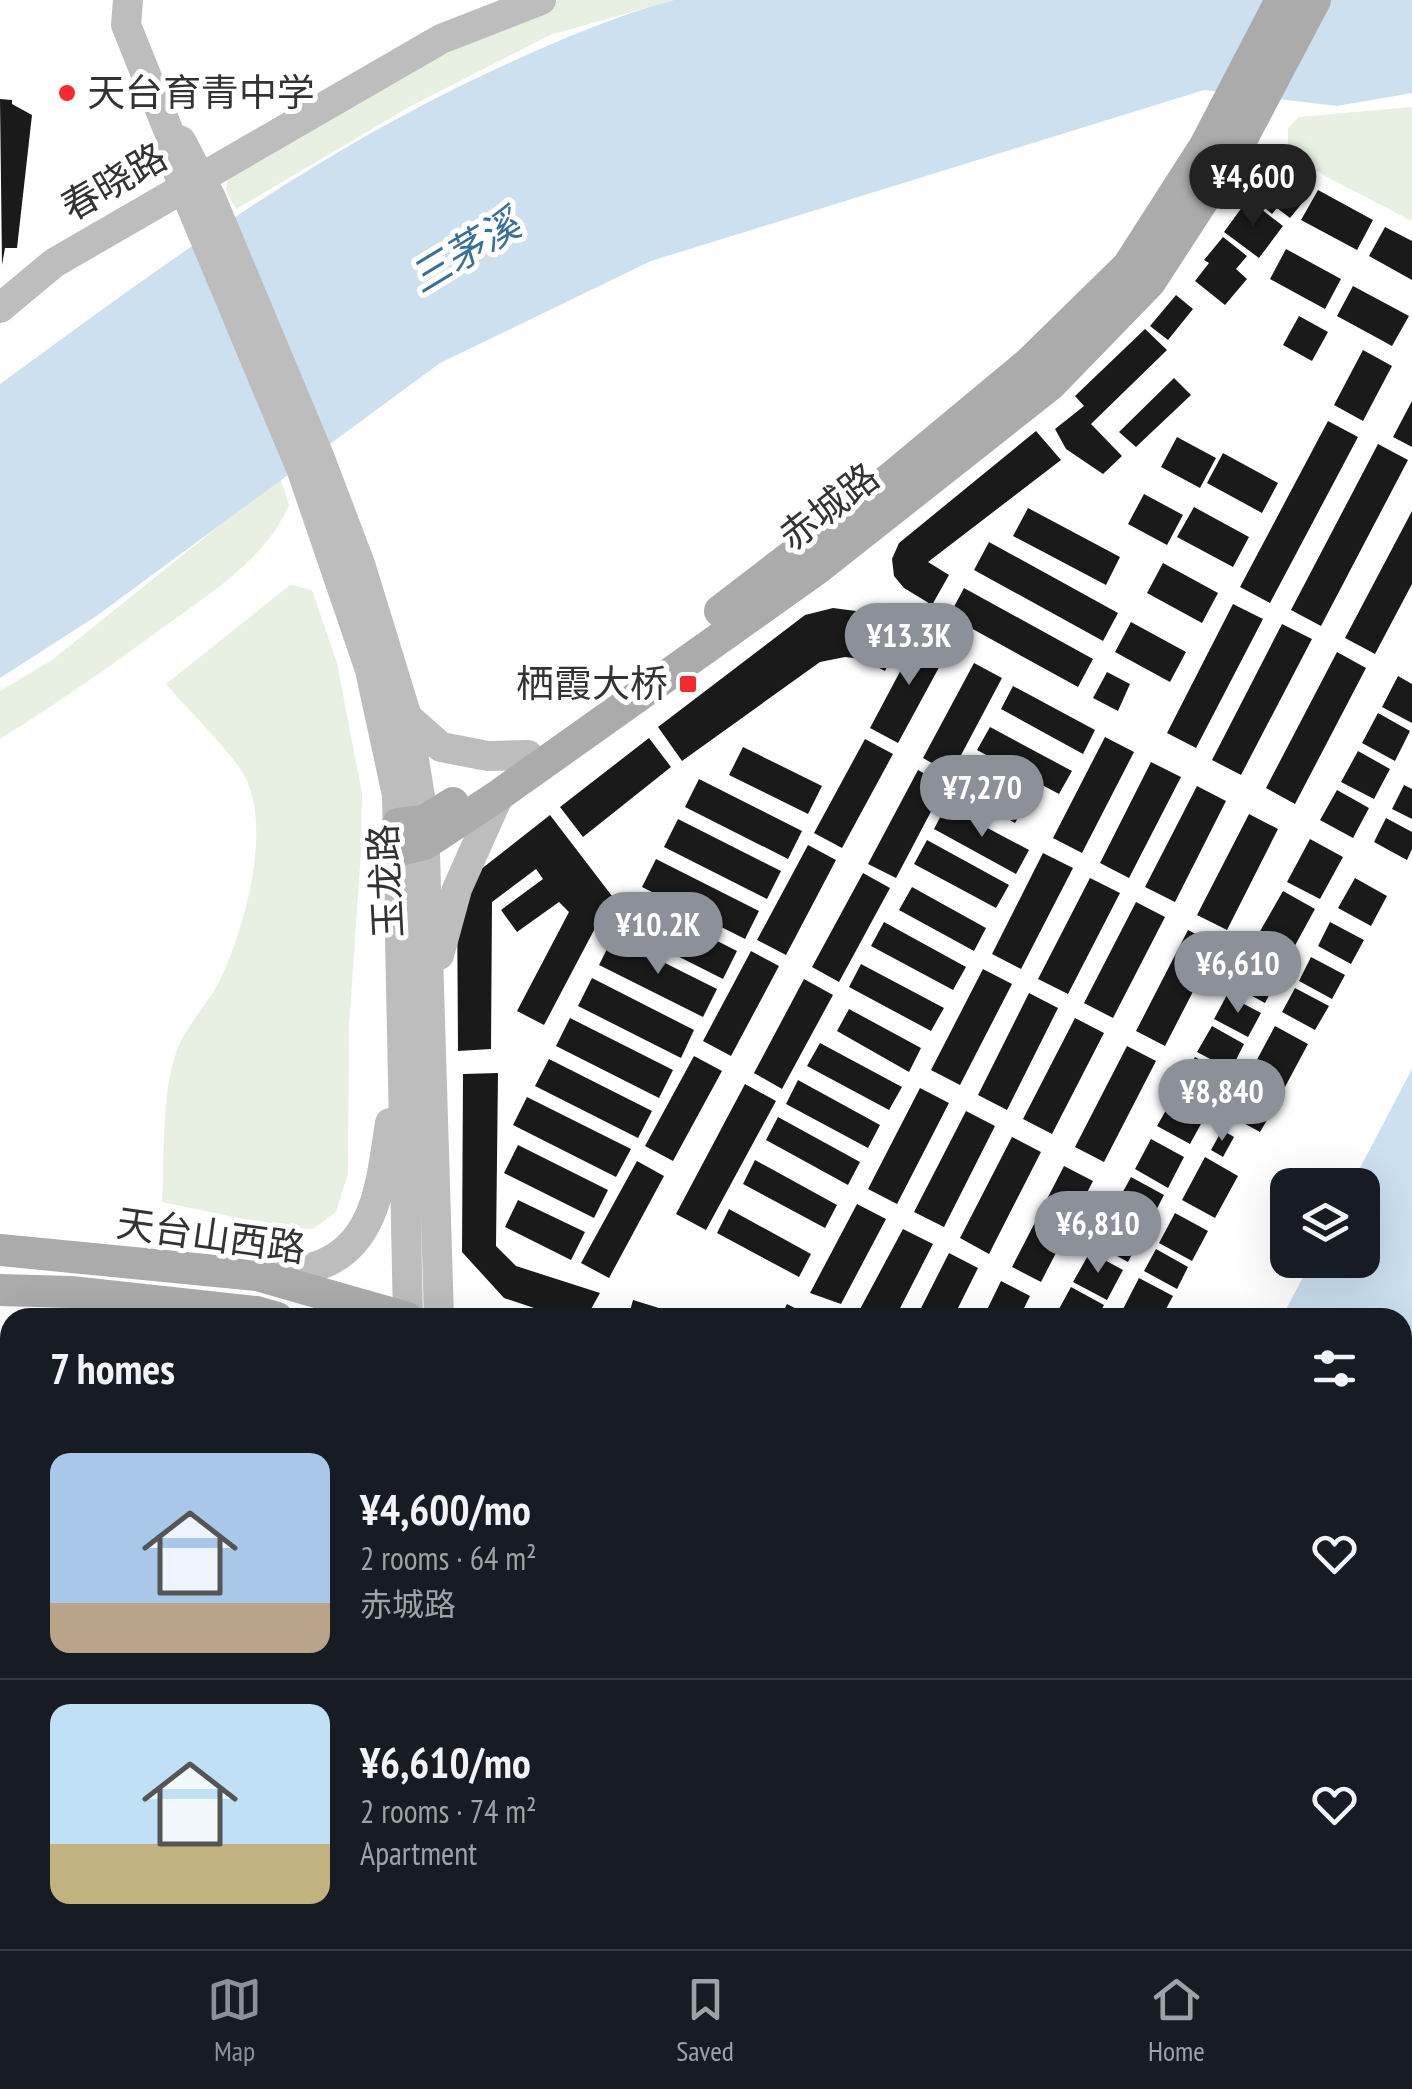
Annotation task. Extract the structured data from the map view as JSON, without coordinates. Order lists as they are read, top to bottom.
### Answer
{
  "streets": {
    "main road": [
      "春晓路",
      "赤城路",
      "玉龙路",
      "天台山西路"
    ]
  },
  "crossings": [
    ["赤城路", "玉龙路"]
  ],
  "water": ["三茅溪"],
  "places": {
    "other": ["天台育青中学"],
    "transit": ["栖霞大桥"]
  },
  "page": {
    "price": [
      "¥4,600",
      "¥13.3K",
      "¥7,270",
      "¥10.2K",
      "¥6,610",
      "¥8,840",
      "¥6,810"
    ],
    "heading": "7 homes",
    "list": [
      {
        "name": "¥4,600/mo",
        "note": "2 rooms · 64 m² · 赤城路"
      },
      {
        "name": "¥6,610/mo",
        "note": "2 rooms · 74 m² · Apartment"
      }
    ],
    "tabs": ["Map", "Saved", "Home"]
  }
}
